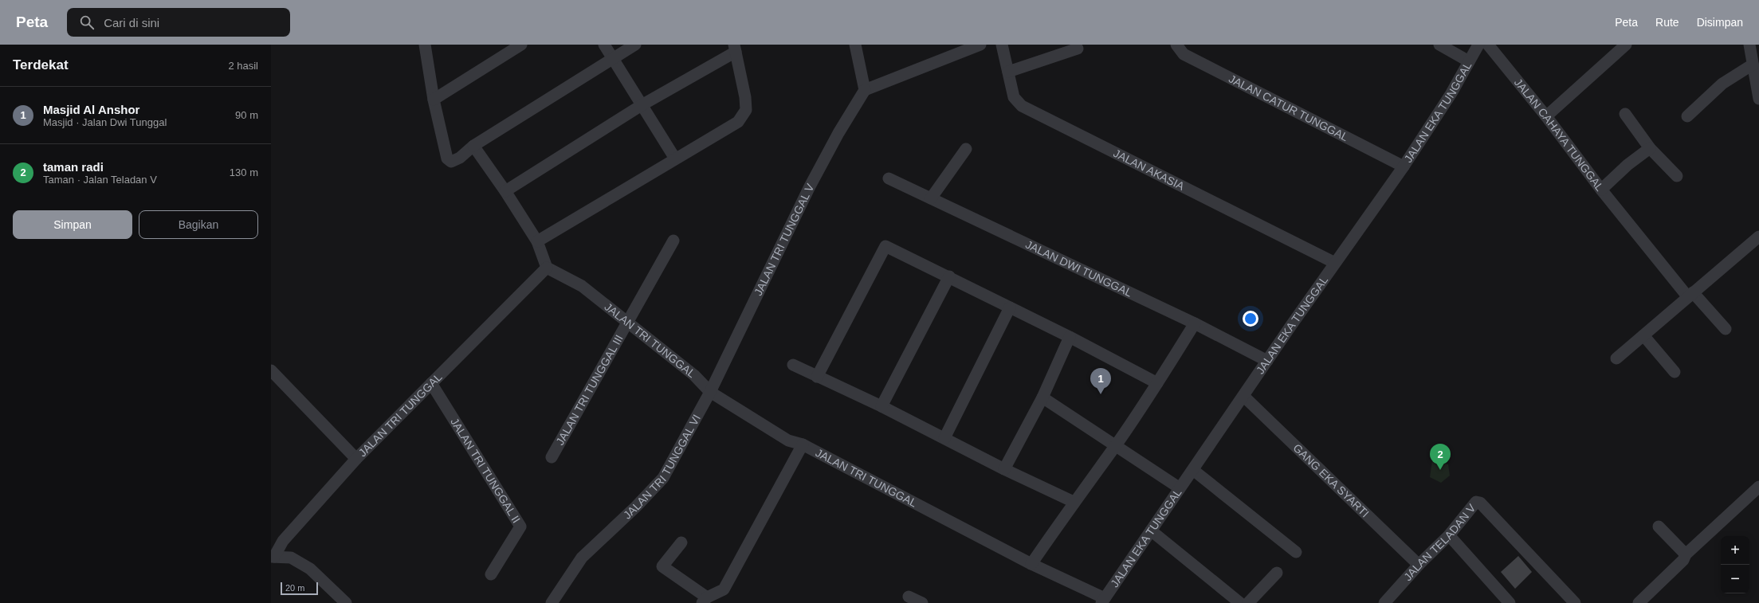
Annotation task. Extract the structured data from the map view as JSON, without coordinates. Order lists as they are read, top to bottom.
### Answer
{
  "streets": {
    "street": [
      "JALAN CATUR TUNGGAL",
      "JALAN EKA TUNGGAL",
      "JALAN CAHAYA TUNGGAL",
      "JALAN AKASIA",
      "JALAN TRI TUNGGAL V",
      "JALAN DWI TUNGGAL",
      "JALAN TRI TUNGGAL",
      "JALAN TRI TUNGGAL III",
      "JALAN TRI TUNGGAL VI",
      "JALAN TRI TUNGGAL II",
      "GANG EKA SYARTI",
      "JALAN TELADAN V"
    ]
  },
  "crossings": [
    ["JALAN CATUR TUNGGAL", "JALAN EKA TUNGGAL"],
    ["JALAN EKA TUNGGAL", "JALAN AKASIA"],
    ["JALAN EKA TUNGGAL", "JALAN DWI TUNGGAL"],
    ["JALAN EKA TUNGGAL", "JALAN TRI TUNGGAL"],
    ["JALAN EKA TUNGGAL", "GANG EKA SYARTI"],
    ["JALAN TRI TUNGGAL V", "JALAN TRI TUNGGAL"],
    ["JALAN TRI TUNGGAL V", "JALAN TRI TUNGGAL VI"],
    ["JALAN TRI TUNGGAL", "JALAN TRI TUNGGAL III"],
    ["JALAN TRI TUNGGAL", "JALAN TRI TUNGGAL VI"],
    ["JALAN TRI TUNGGAL", "JALAN TRI TUNGGAL II"],
    ["GANG EKA SYARTI", "JALAN TELADAN V"]
  ],
  "scale_bar": "20 m",
  "page": {
    "header": "Peta",
    "search": "Cari di sini",
    "nav": ["Peta", "Rute", "Disimpan"],
    "heading": ["Terdekat", "2 hasil"],
    "list": [
      {
        "mark": "1",
        "name": "Masjid Al Anshor",
        "note": "Masjid · Jalan Dwi Tunggal",
        "value": "90 m"
      },
      {
        "mark": "2",
        "name": "taman radi",
        "note": "Taman · Jalan Teladan V",
        "value": "130 m"
      }
    ],
    "buttons": ["Simpan", "Bagikan"],
    "pins": ["1", "2"],
    "map_buttons": ["+", "−"],
    "scale": "20 m"
  }
}
